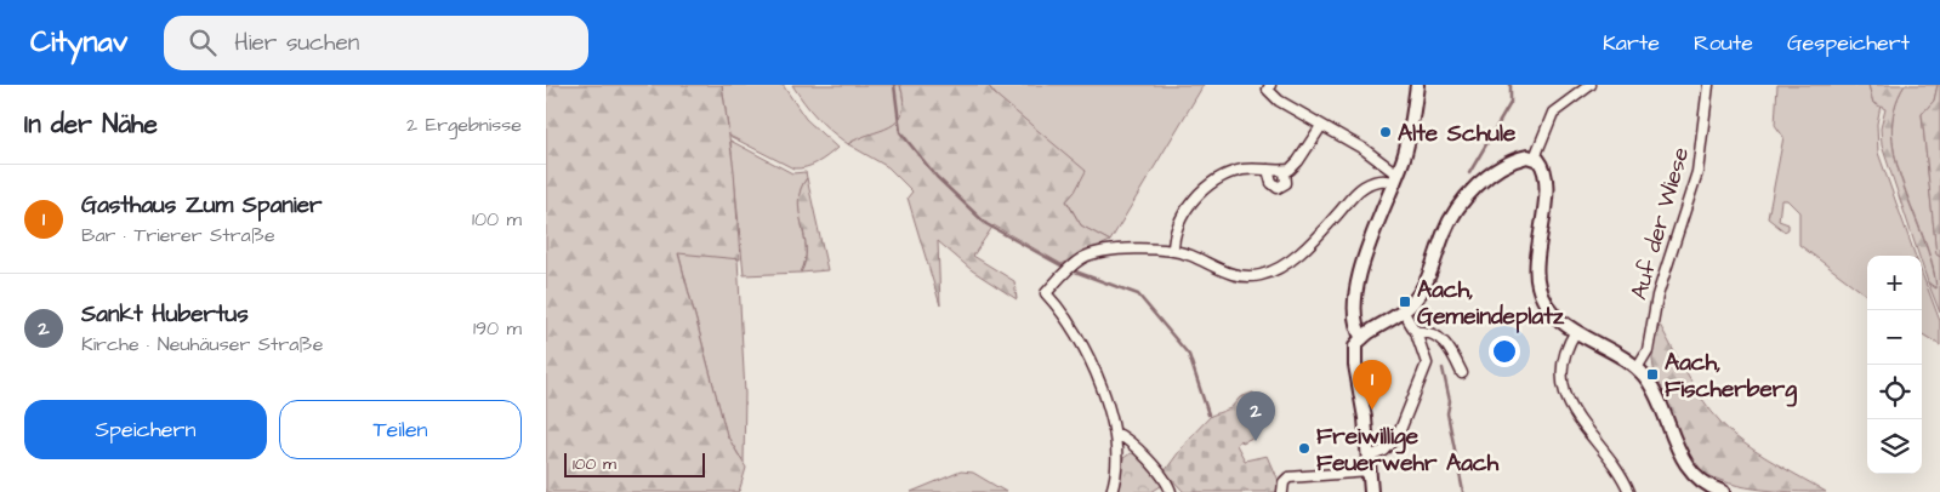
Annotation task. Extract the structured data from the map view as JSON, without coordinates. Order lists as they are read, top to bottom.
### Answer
{
  "streets": {
    "street": ["Auf der Wiese"]
  },
  "places": {
    "other": ["Alte Schule", "Freiwillige Feuerwehr Aach"],
    "transit": ["Aach, Gemeindeplatz", "Aach, Fischerberg"]
  },
  "scale_bar": "100 m",
  "page": {
    "header": "Citynav",
    "search": "Hier suchen",
    "nav": ["Karte", "Route", "Gespeichert"],
    "heading": ["In der Nähe", "2 Ergebnisse"],
    "list": [
      {
        "mark": "1",
        "name": "Gasthaus Zum Spanier",
        "note": "Bar · Trierer Straße",
        "value": "100 m"
      },
      {
        "mark": "2",
        "name": "Sankt Hubertus",
        "note": "Kirche · Neuhäuser Straße",
        "value": "190 m"
      }
    ],
    "map_buttons": ["+", "−"],
    "pins": ["1", "2"],
    "buttons": ["Speichern", "Teilen"],
    "scale": "100 m"
  }
}
